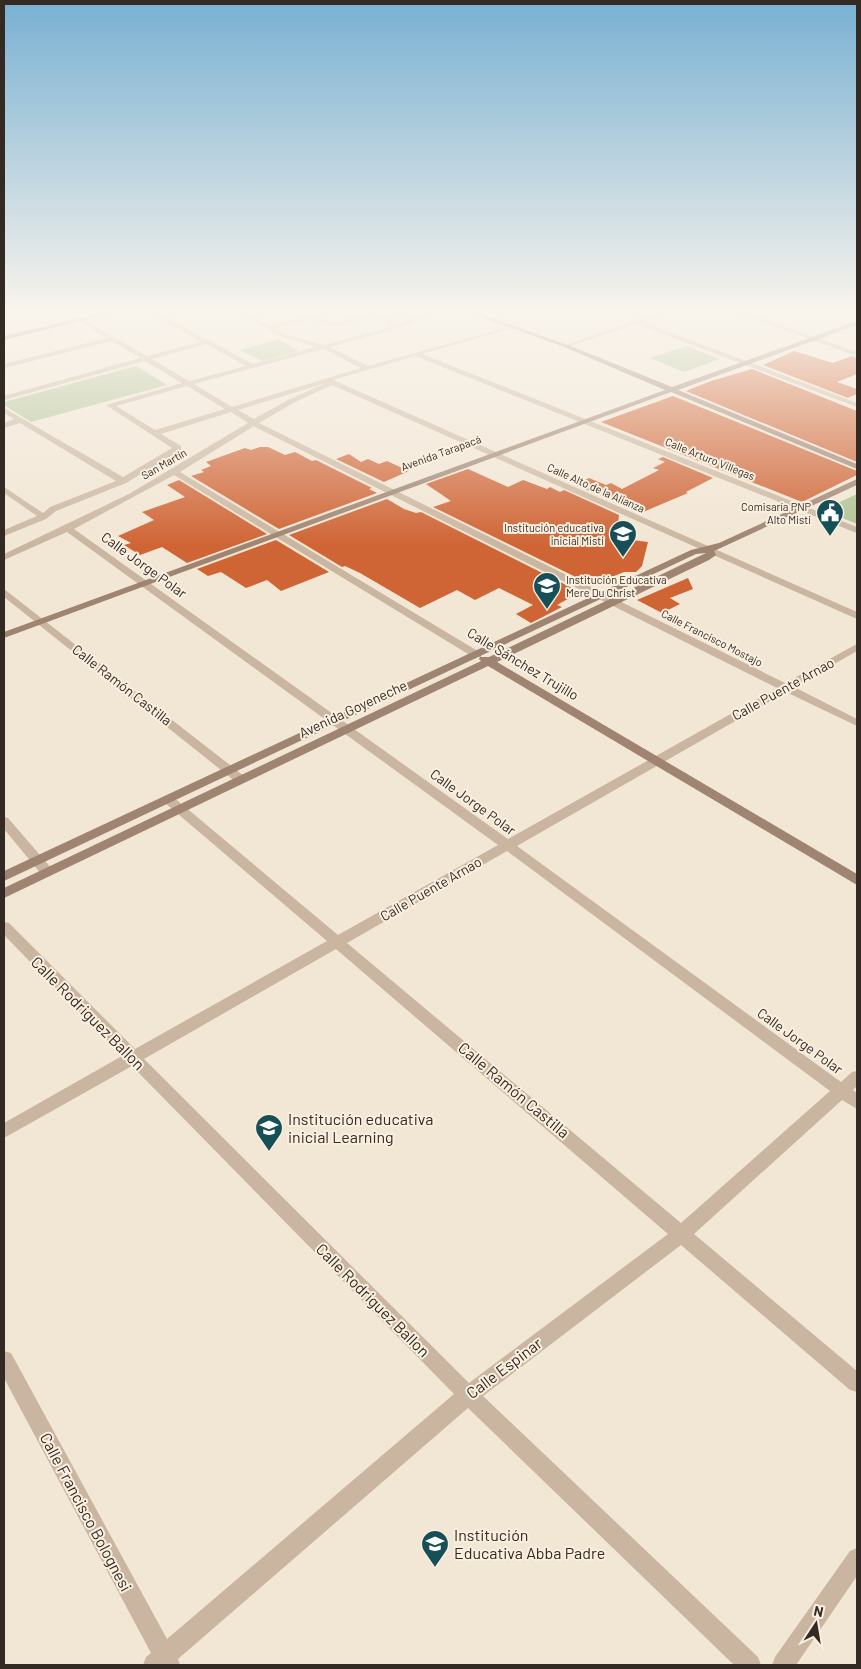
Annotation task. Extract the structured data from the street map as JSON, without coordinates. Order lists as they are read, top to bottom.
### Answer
{
  "streets": {
    "street": [
      "Avenida Tarapacá",
      "Calle Arturo Villegas",
      "San Martín",
      "Calle Alto de la Alianza",
      "Calle Jorge Polar",
      "Calle Francisco Mostajo",
      "Calle Sánchez Trujillo",
      "Calle Ramón Castilla",
      "Calle Puente Arnao",
      "Avenida Goyeneche",
      "Calle Rodriguez Ballon",
      "Calle Espinar",
      "Calle Francisco Bolognesi"
    ]
  },
  "crossings": [
    ["Avenida Tarapacá", "Calle Arturo Villegas"],
    ["Avenida Tarapacá", "Calle Alto de la Alianza"],
    ["Avenida Tarapacá", "Calle Jorge Polar"],
    ["Avenida Tarapacá", "Calle Francisco Mostajo"],
    ["Avenida Tarapacá", "Calle Sánchez Trujillo"],
    ["Avenida Tarapacá", "Calle Ramón Castilla"],
    ["Calle Arturo Villegas", "Avenida Goyeneche"],
    ["San Martín", "Calle Jorge Polar"],
    ["San Martín", "Calle Francisco Mostajo"],
    ["San Martín", "Calle Sánchez Trujillo"],
    ["Calle Alto de la Alianza", "Avenida Goyeneche"],
    ["Calle Jorge Polar", "Calle Puente Arnao"],
    ["Calle Jorge Polar", "Avenida Goyeneche"],
    ["Calle Jorge Polar", "Calle Espinar"],
    ["Calle Francisco Mostajo", "Calle Puente Arnao"],
    ["Calle Francisco Mostajo", "Avenida Goyeneche"],
    ["Calle Sánchez Trujillo", "Calle Puente Arnao"],
    ["Calle Sánchez Trujillo", "Avenida Goyeneche"],
    ["Calle Ramón Castilla", "Calle Puente Arnao"],
    ["Calle Ramón Castilla", "Avenida Goyeneche"],
    ["Calle Ramón Castilla", "Calle Espinar"],
    ["Calle Puente Arnao", "Calle Rodriguez Ballon"],
    ["Calle Rodriguez Ballon", "Calle Espinar"],
    ["Calle Espinar", "Calle Francisco Bolognesi"]
  ],
  "places": {
    "public building": ["Comisaría PNP Alto Misti"],
    "school or university": [
      "Institución educativa inicial Misti",
      "Institución Educativa Mere Du Christ",
      "Institución educativa inicial Learning",
      "Institución Educativa Abba Padre"
    ]
  },
  "north": "top"
}
